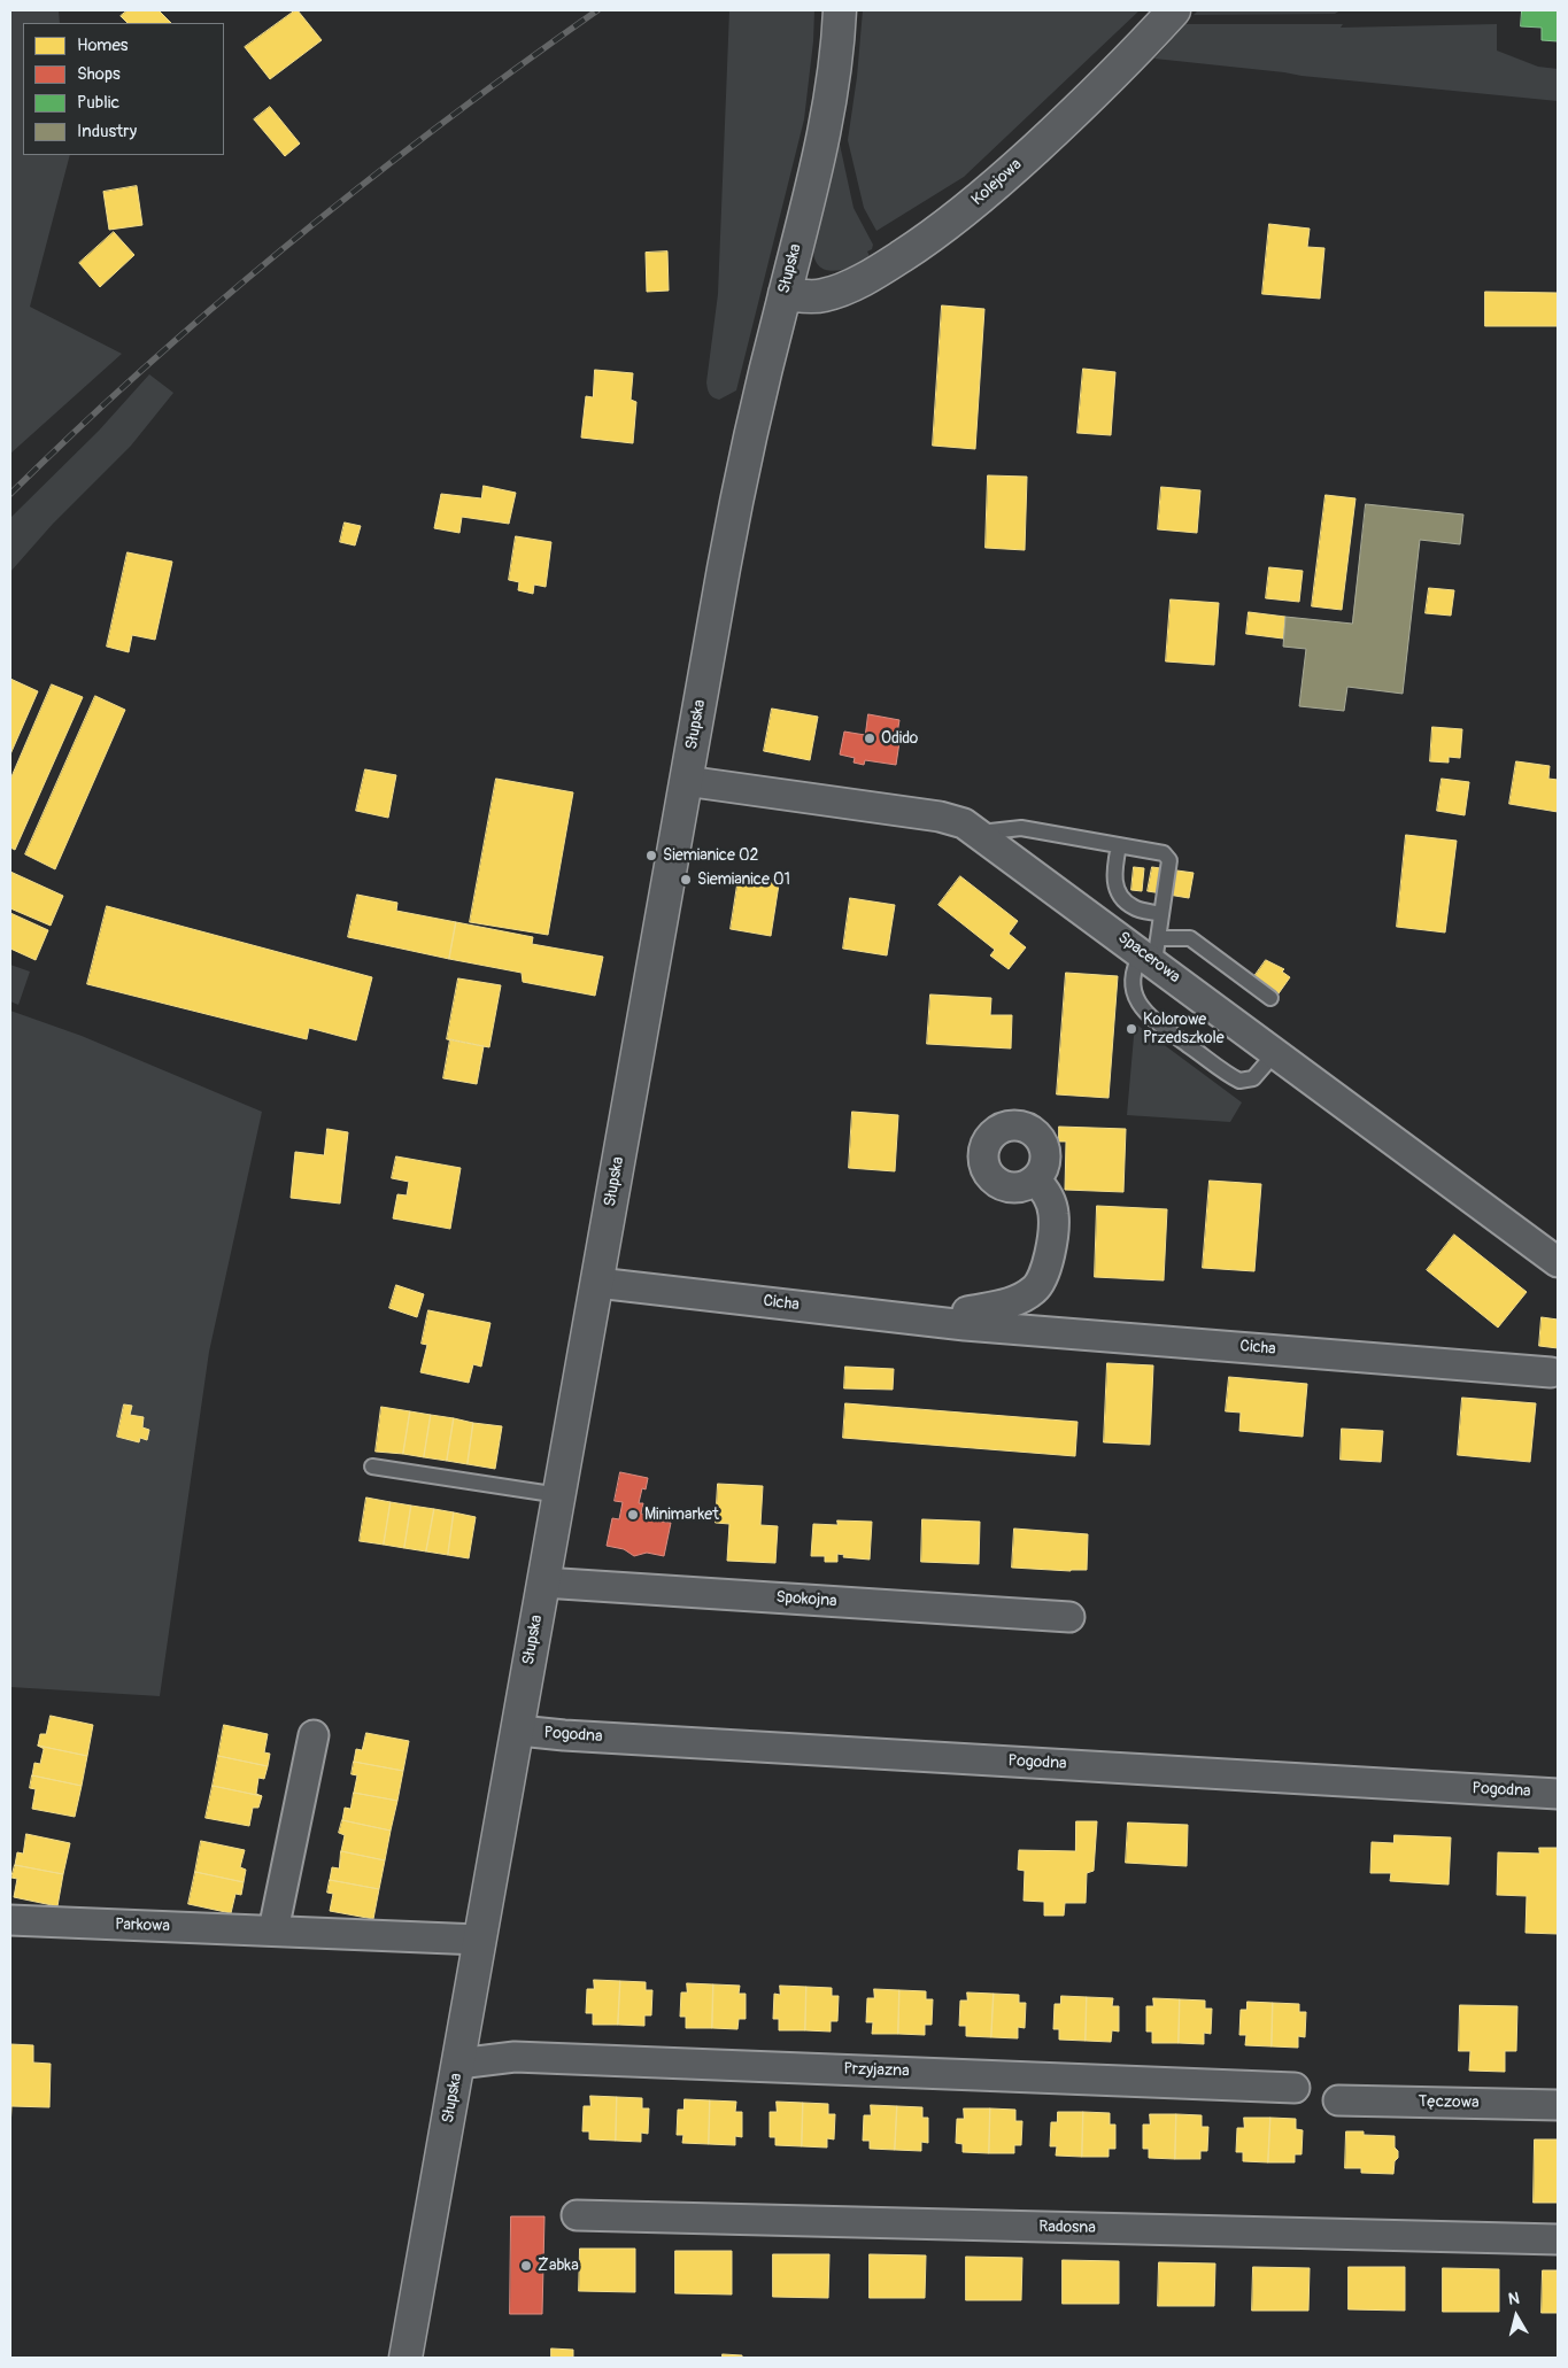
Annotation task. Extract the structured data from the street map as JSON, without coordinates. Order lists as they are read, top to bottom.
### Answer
{
  "streets": {
    "main road": ["Kolejowa", "Słupska"],
    "street": [
      "Spacerowa",
      "Cicha",
      "Spokojna",
      "Pogodna",
      "Parkowa",
      "Przyjazna",
      "Tęczowa",
      "Radosna"
    ]
  },
  "crossings": [
    ["Kolejowa", "Słupska"],
    ["Słupska", "Spacerowa"],
    ["Słupska", "Cicha"],
    ["Słupska", "Spokojna"],
    ["Słupska", "Pogodna"],
    ["Słupska", "Parkowa"],
    ["Słupska", "Przyjazna"]
  ],
  "places": [
    "Odido",
    "Siemianice 02",
    "Siemianice 01",
    "Kolorowe Przedszkole",
    "Minimarket",
    "Żabka"
  ],
  "legend": [
    "Homes",
    "Shops",
    "Public",
    "Industry"
  ],
  "north": "top"
}
